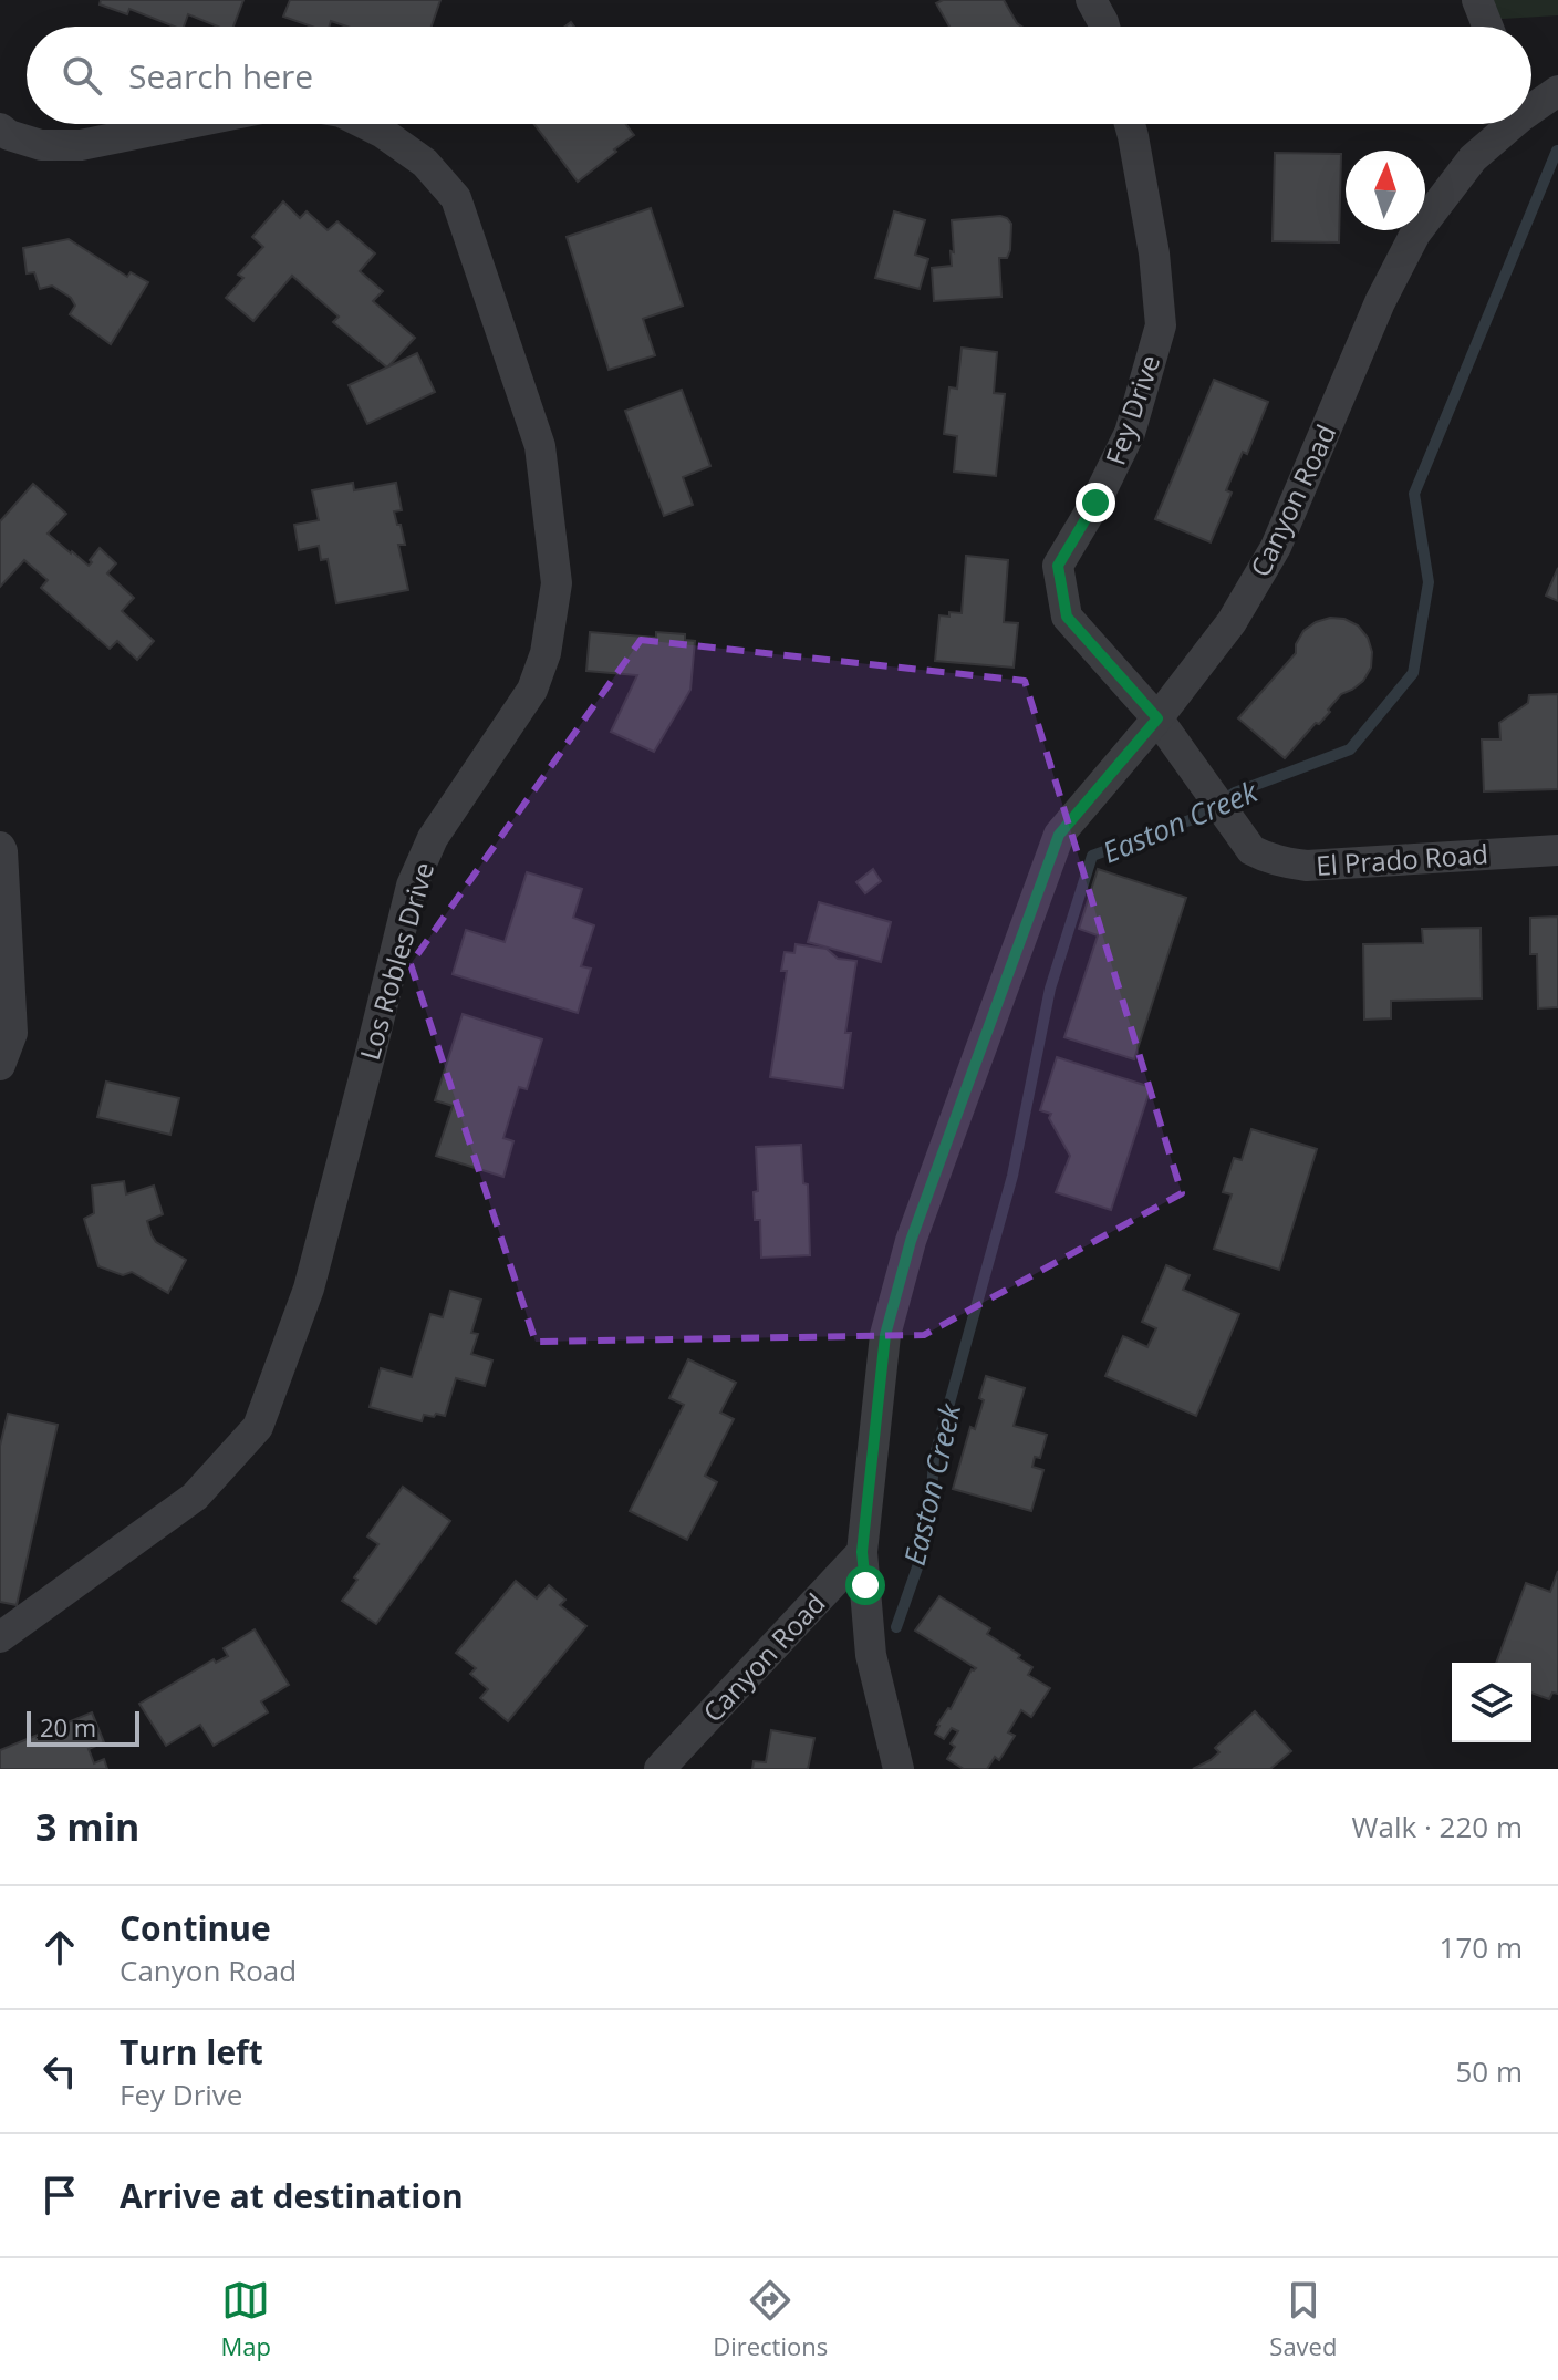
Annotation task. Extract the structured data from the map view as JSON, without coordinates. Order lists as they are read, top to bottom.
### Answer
{
  "streets": {
    "street": [
      "Fey Drive",
      "Canyon Road",
      "El Prado Road",
      "Los Robles Drive"
    ]
  },
  "crossings": [
    ["Fey Drive", "Canyon Road"],
    ["Fey Drive", "El Prado Road"],
    ["Canyon Road", "El Prado Road"]
  ],
  "water": ["Easton Creek"],
  "scale_bar": "20 m",
  "north": "top",
  "page": {
    "search": "Search here",
    "scale": "20 m",
    "heading": ["3 min", "Walk · 220 m"],
    "list": [
      ["Continue", "Canyon Road", "170 m"],
      ["Turn left", "Fey Drive", "50 m"],
      "Arrive at destination"
    ],
    "nav": ["Map", "Directions", "Saved"]
  }
}
